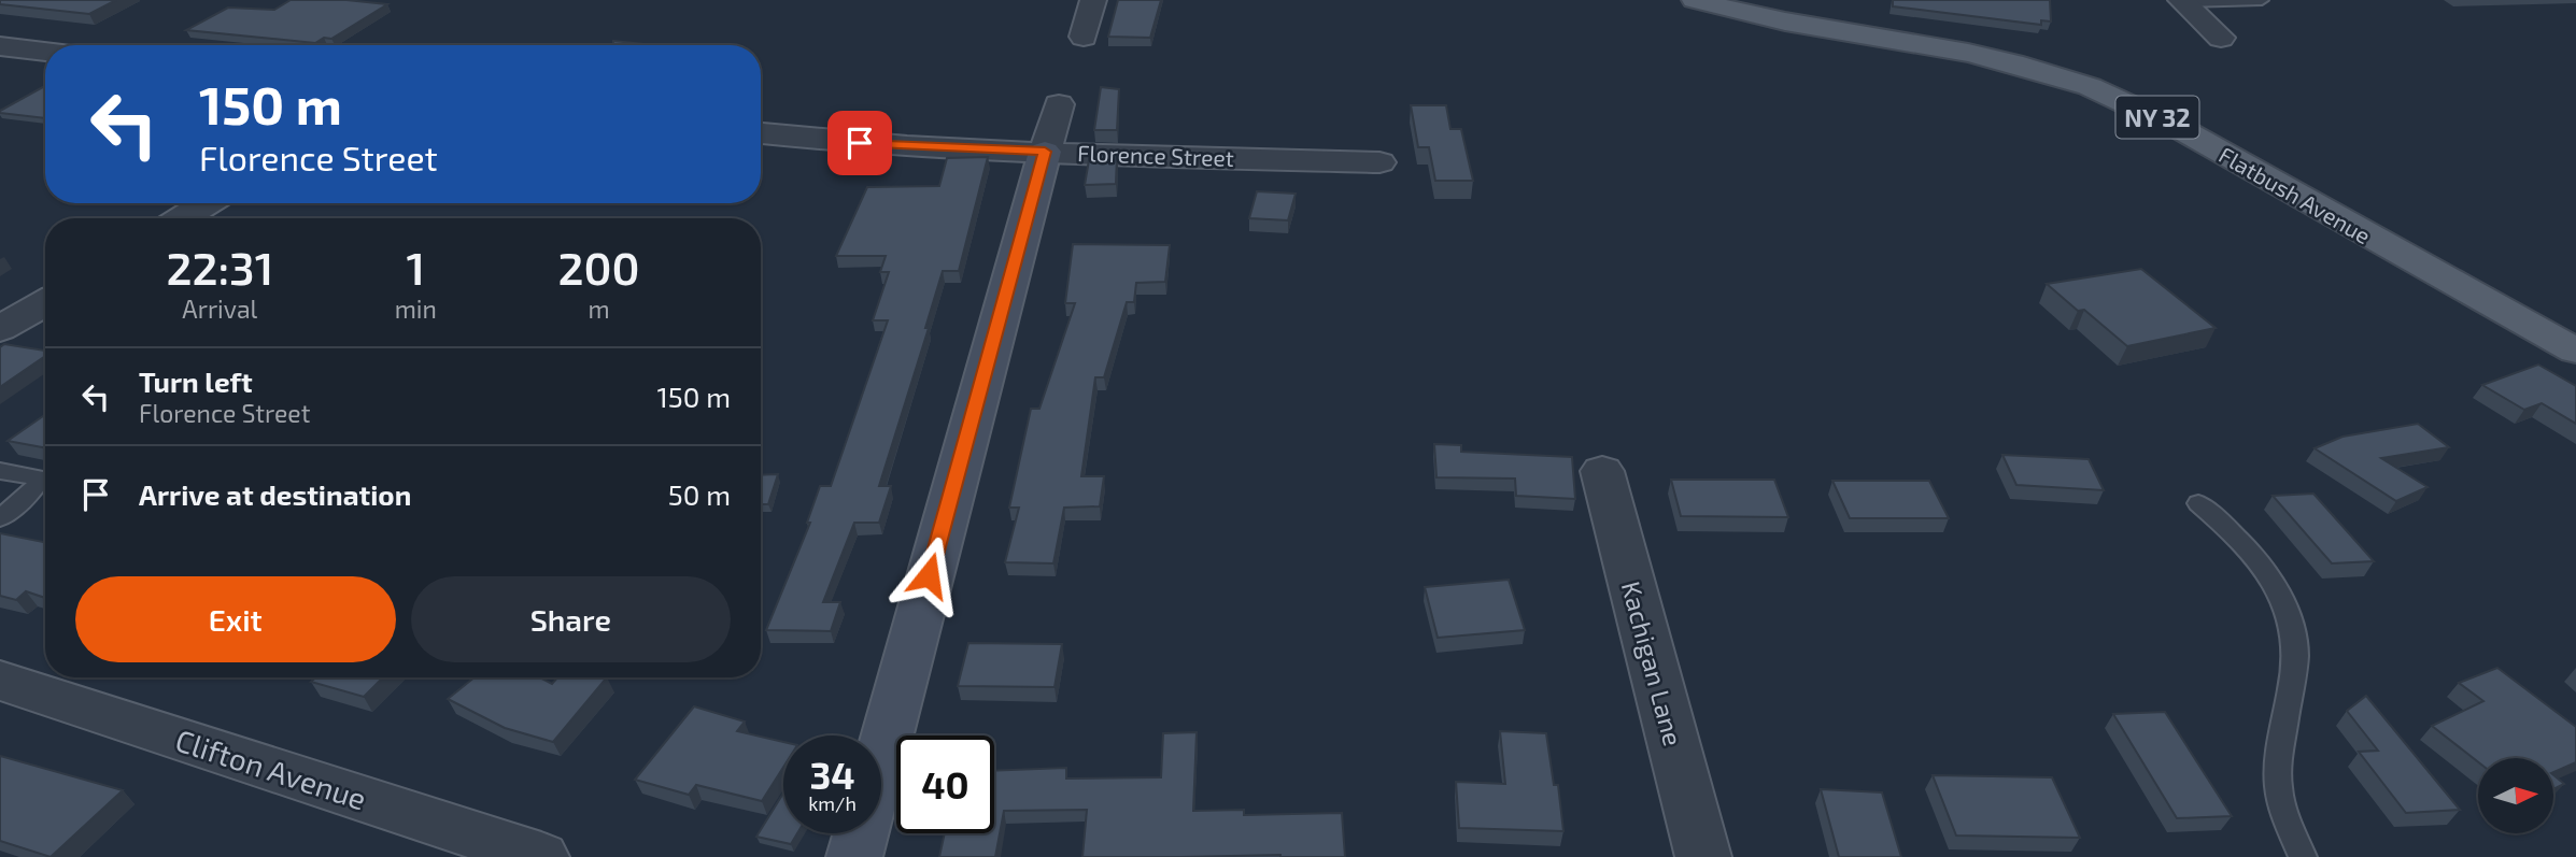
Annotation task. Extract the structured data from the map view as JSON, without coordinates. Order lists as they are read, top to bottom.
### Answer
{
  "streets": {
    "main road": ["NY 32", "Flatbush Avenue"],
    "street": ["Florence Street", "Kachigan Lane", "Clifton Avenue"]
  },
  "north": "right",
  "page": {
    "turn": ["150 m", "Florence Street"],
    "eta": [
      "22:31",
      "Arrival",
      "1",
      "min",
      "200",
      "m"
    ],
    "list": [
      {
        "name": "Turn left",
        "note": "Florence Street",
        "value": "150 m"
      },
      {
        "name": "Arrive at destination",
        "value": "50 m"
      }
    ],
    "buttons": ["Exit", "Share"],
    "speed": "34 km/h",
    "limit": "40"
  }
}
